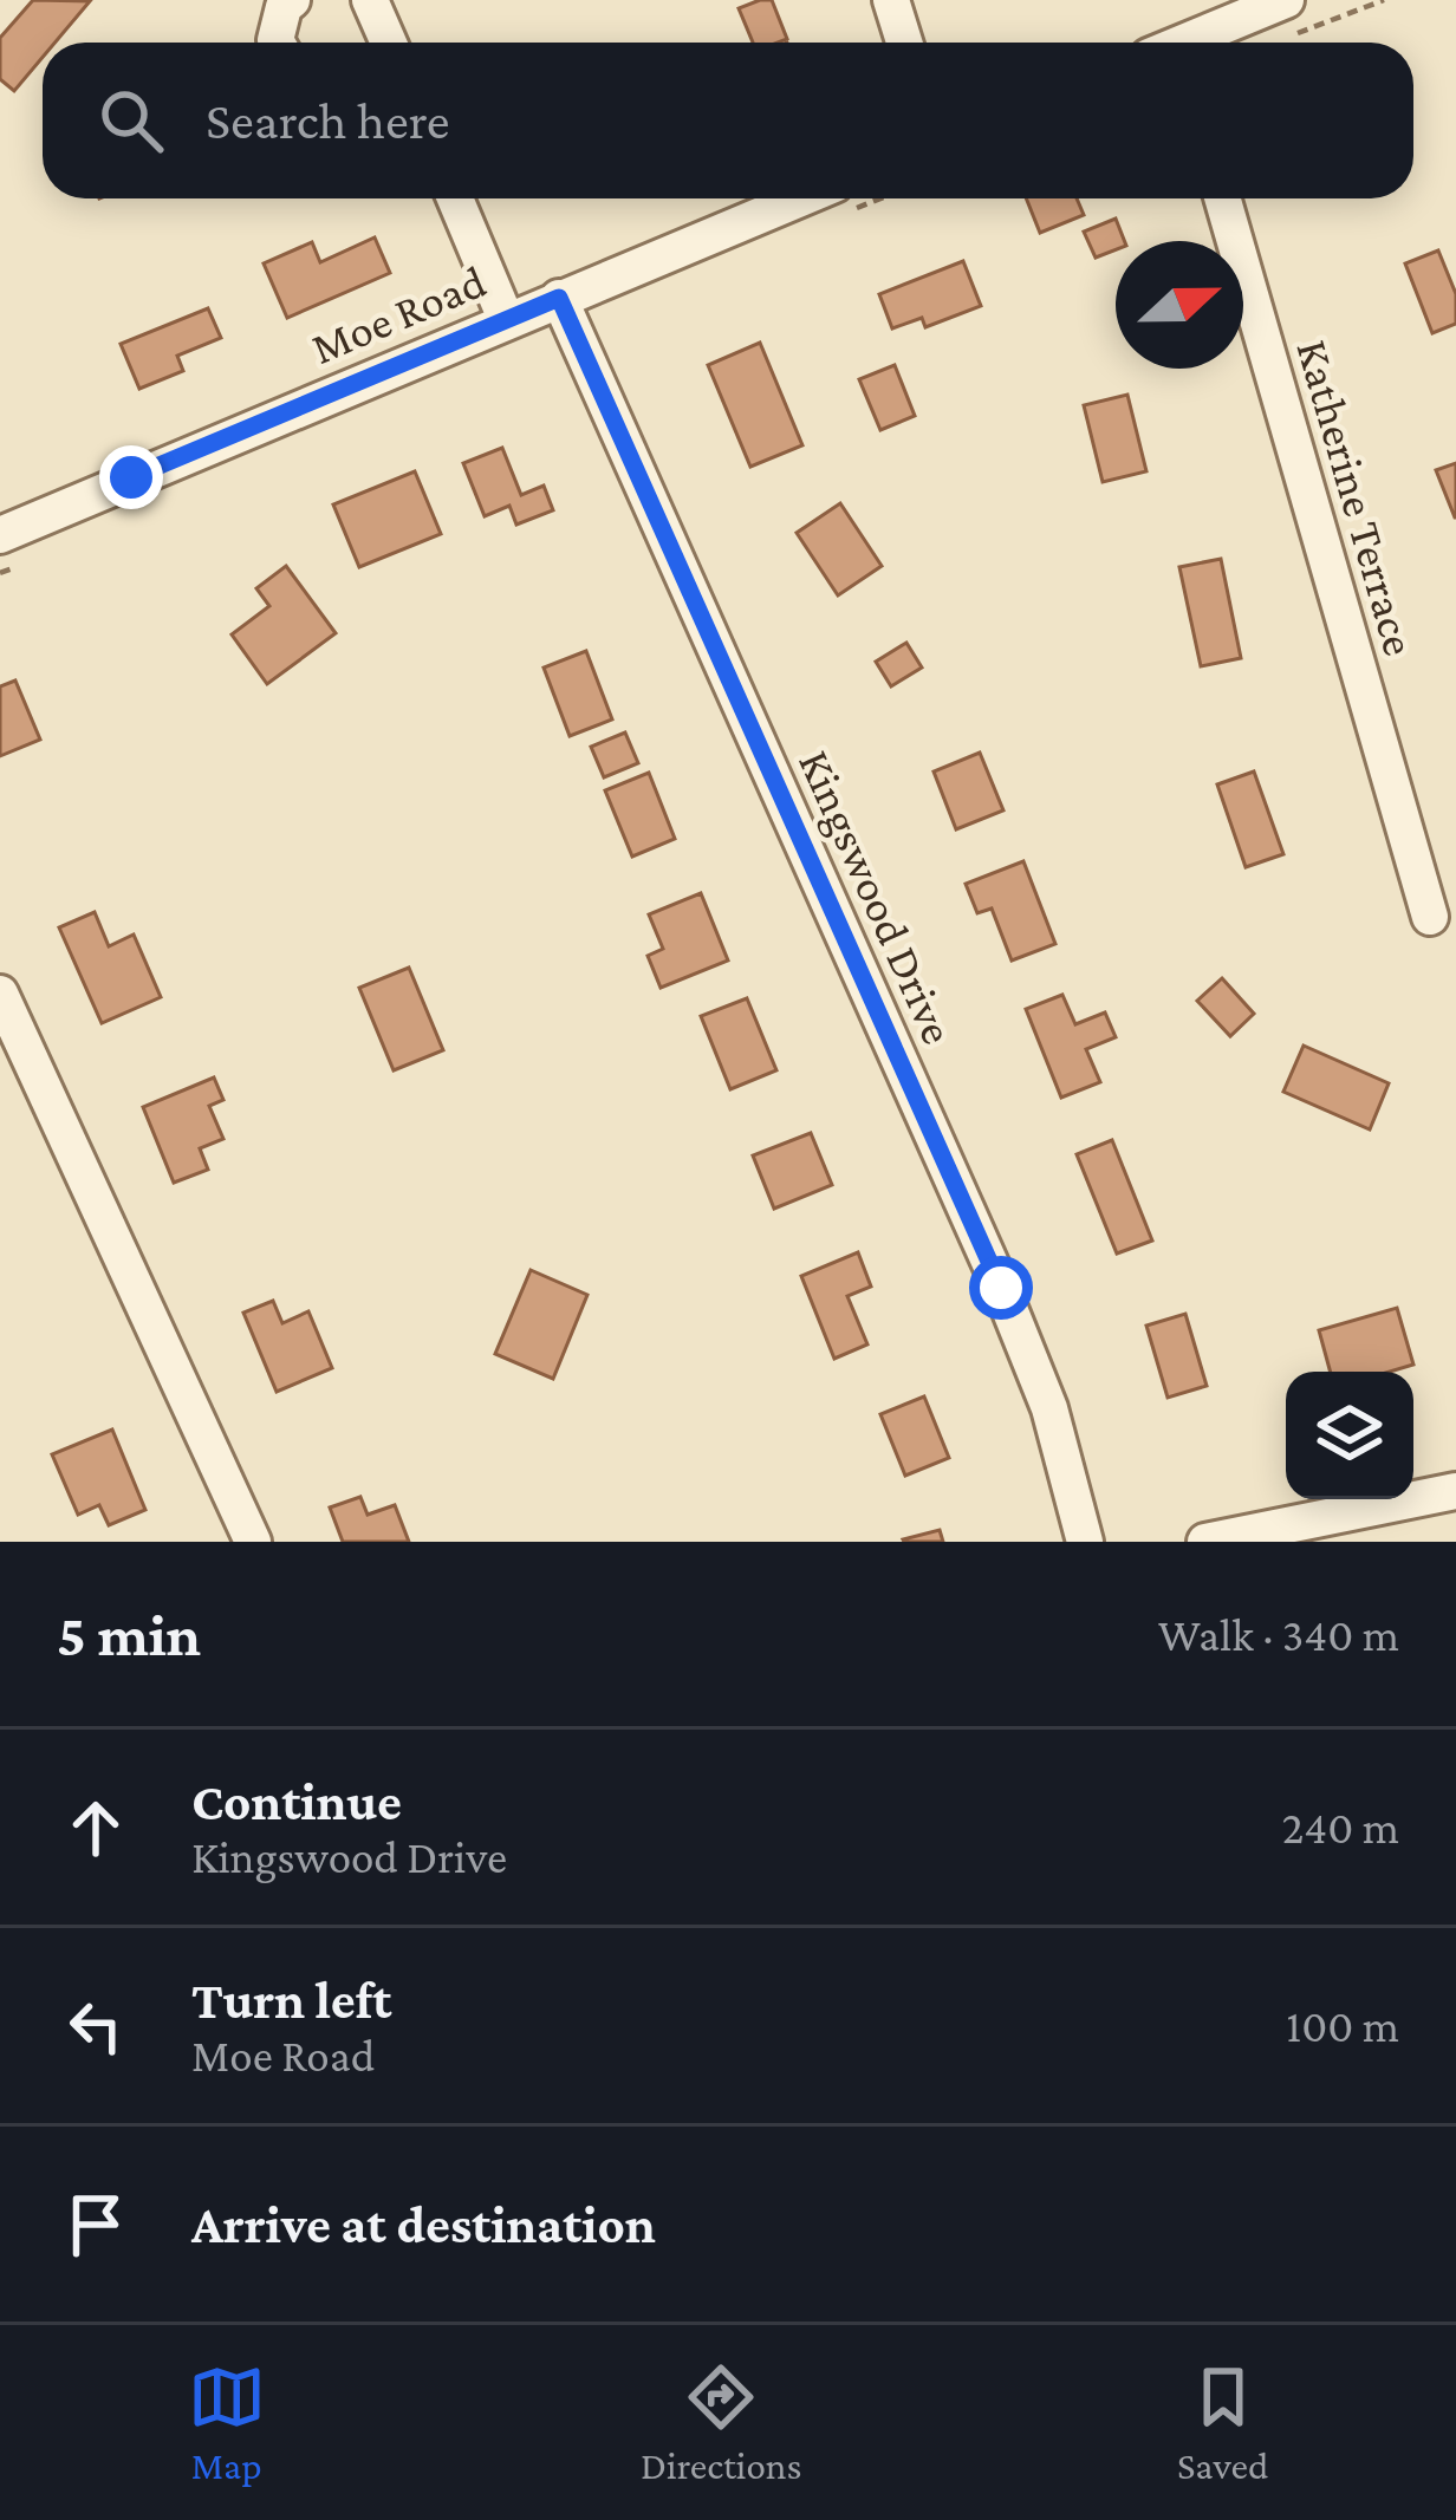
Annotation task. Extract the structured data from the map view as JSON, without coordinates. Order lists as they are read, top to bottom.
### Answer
{
  "streets": {
    "street": ["Moe Road", "Katherine Terrace", "Kingswood Drive"]
  },
  "crossings": [
    ["Moe Road", "Kingswood Drive"]
  ],
  "north": "right",
  "page": {
    "search": "Search here",
    "heading": ["5 min", "Walk · 340 m"],
    "list": [
      ["Continue", "Kingswood Drive", "240 m"],
      ["Turn left", "Moe Road", "100 m"],
      "Arrive at destination"
    ],
    "nav": ["Map", "Directions", "Saved"]
  }
}
